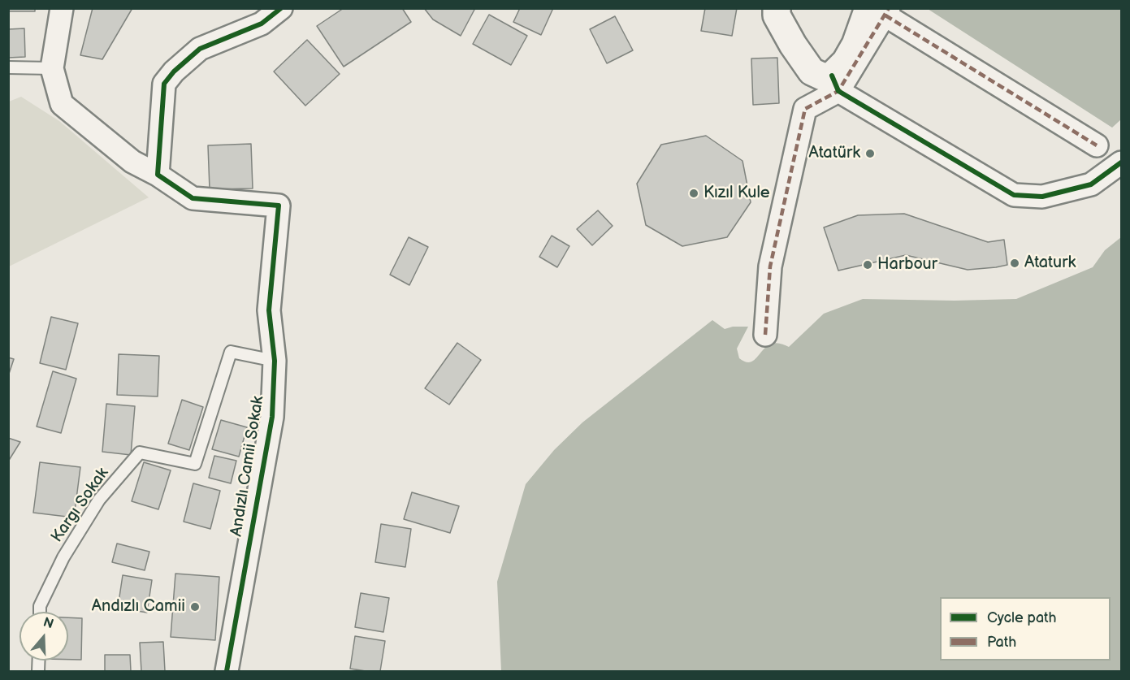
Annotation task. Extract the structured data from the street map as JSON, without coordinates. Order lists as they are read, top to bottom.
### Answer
{
  "streets": {
    "street": ["Andızlı Camii Sokak"],
    "lane": ["Kargı Sokak"]
  },
  "crossings": [
    ["Andızlı Camii Sokak", "Kargı Sokak"]
  ],
  "places": [
    "Atatürk",
    "Kızıl Kule",
    "Ataturk",
    "Harbour",
    "Andızlı Camii"
  ],
  "legend": ["Cycle path", "Path"],
  "north": "top"
}
